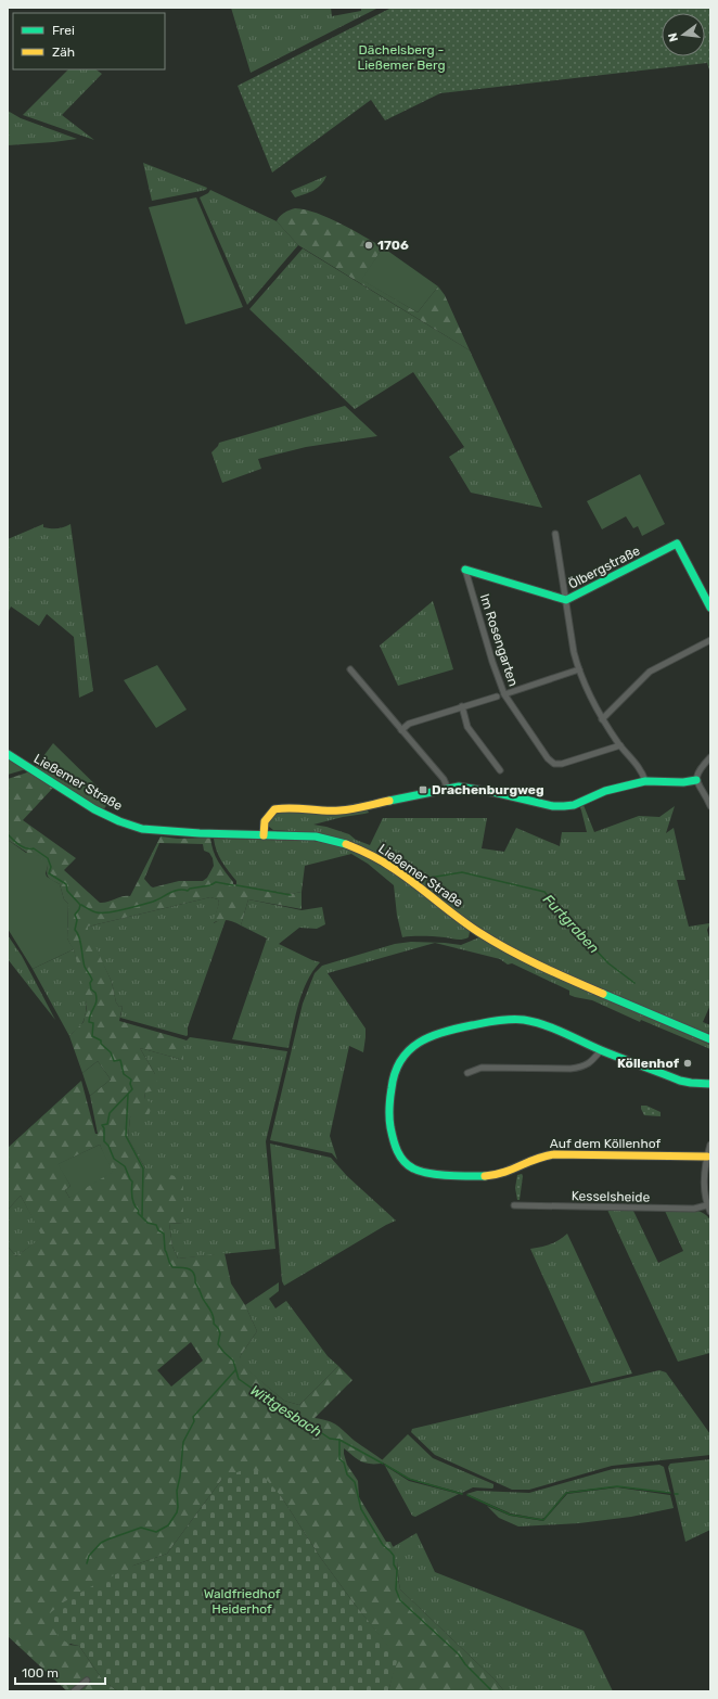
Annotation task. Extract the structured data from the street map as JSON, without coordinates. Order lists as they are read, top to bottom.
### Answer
{
  "streets": {
    "street": [
      "Ölbergstraße",
      "Im Rosengarten",
      "Ließemer Straße",
      "Auf dem Köllenhof",
      "Kesselsheide"
    ]
  },
  "crossings": [
    ["Ölbergstraße", "Im Rosengarten"]
  ],
  "water": ["Furtgraben", "Wittgesbach"],
  "parks": ["Dächelsberg - Ließemer Berg", "Waldfriedhof Heiderhof"],
  "places": {
    "other": ["1706", "Köllenhof"],
    "transit": ["Drachenburgweg"]
  },
  "legend": ["Frei", "Zäh"],
  "scale_bar": "100 m",
  "north": "left"
}
